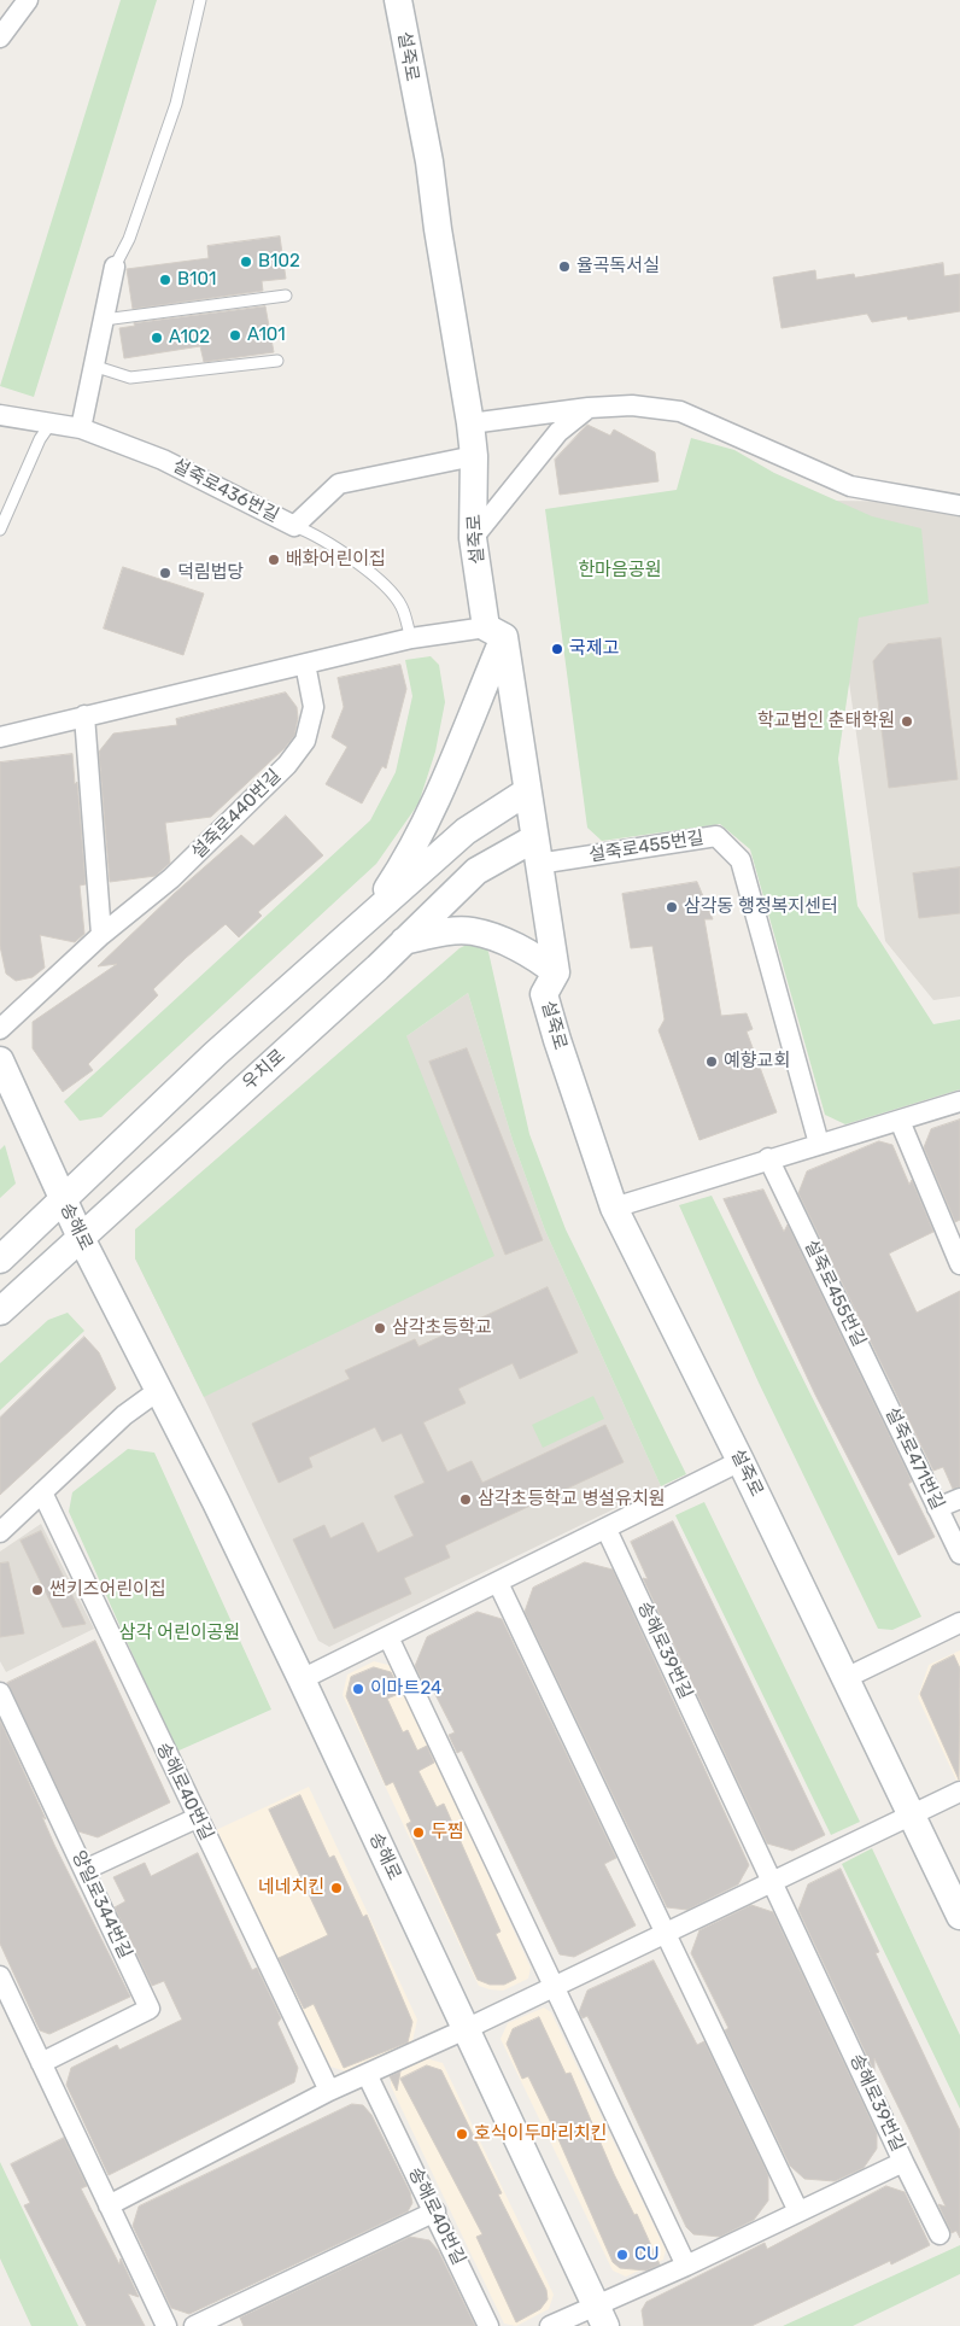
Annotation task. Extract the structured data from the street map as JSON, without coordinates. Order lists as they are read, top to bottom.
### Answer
{
  "streets": {
    "street": [
      "설죽로",
      "설죽로436번길",
      "설죽로440번길",
      "설죽로455번길",
      "우치로",
      "송해로",
      "설죽로471번길",
      "송해로39번길",
      "송해로40번길",
      "양일로344번길"
    ]
  },
  "crossings": [
    ["설죽로", "설죽로436번길"],
    ["설죽로", "설죽로455번길"],
    ["설죽로", "우치로"],
    ["설죽로455번길", "우치로"],
    ["설죽로455번길", "설죽로471번길"],
    ["우치로", "송해로"],
    ["송해로", "송해로39번길"]
  ],
  "parks": ["한마음공원", "삼각 어린이공원"],
  "places": [
    "B102",
    "율곡독서실",
    "B101",
    "A101",
    "A102",
    "배화어린이집",
    "덕림법당",
    "국제고",
    "학교법인 춘태학원",
    "삼각동 행정복지센터",
    "예향교회",
    "삼각초등학교",
    "삼각초등학교 병설유치원",
    "썬키즈어린이집",
    "이마트24",
    "두찜",
    "네네치킨",
    "호식이두마리치킨",
    "CU"
  ]
}
